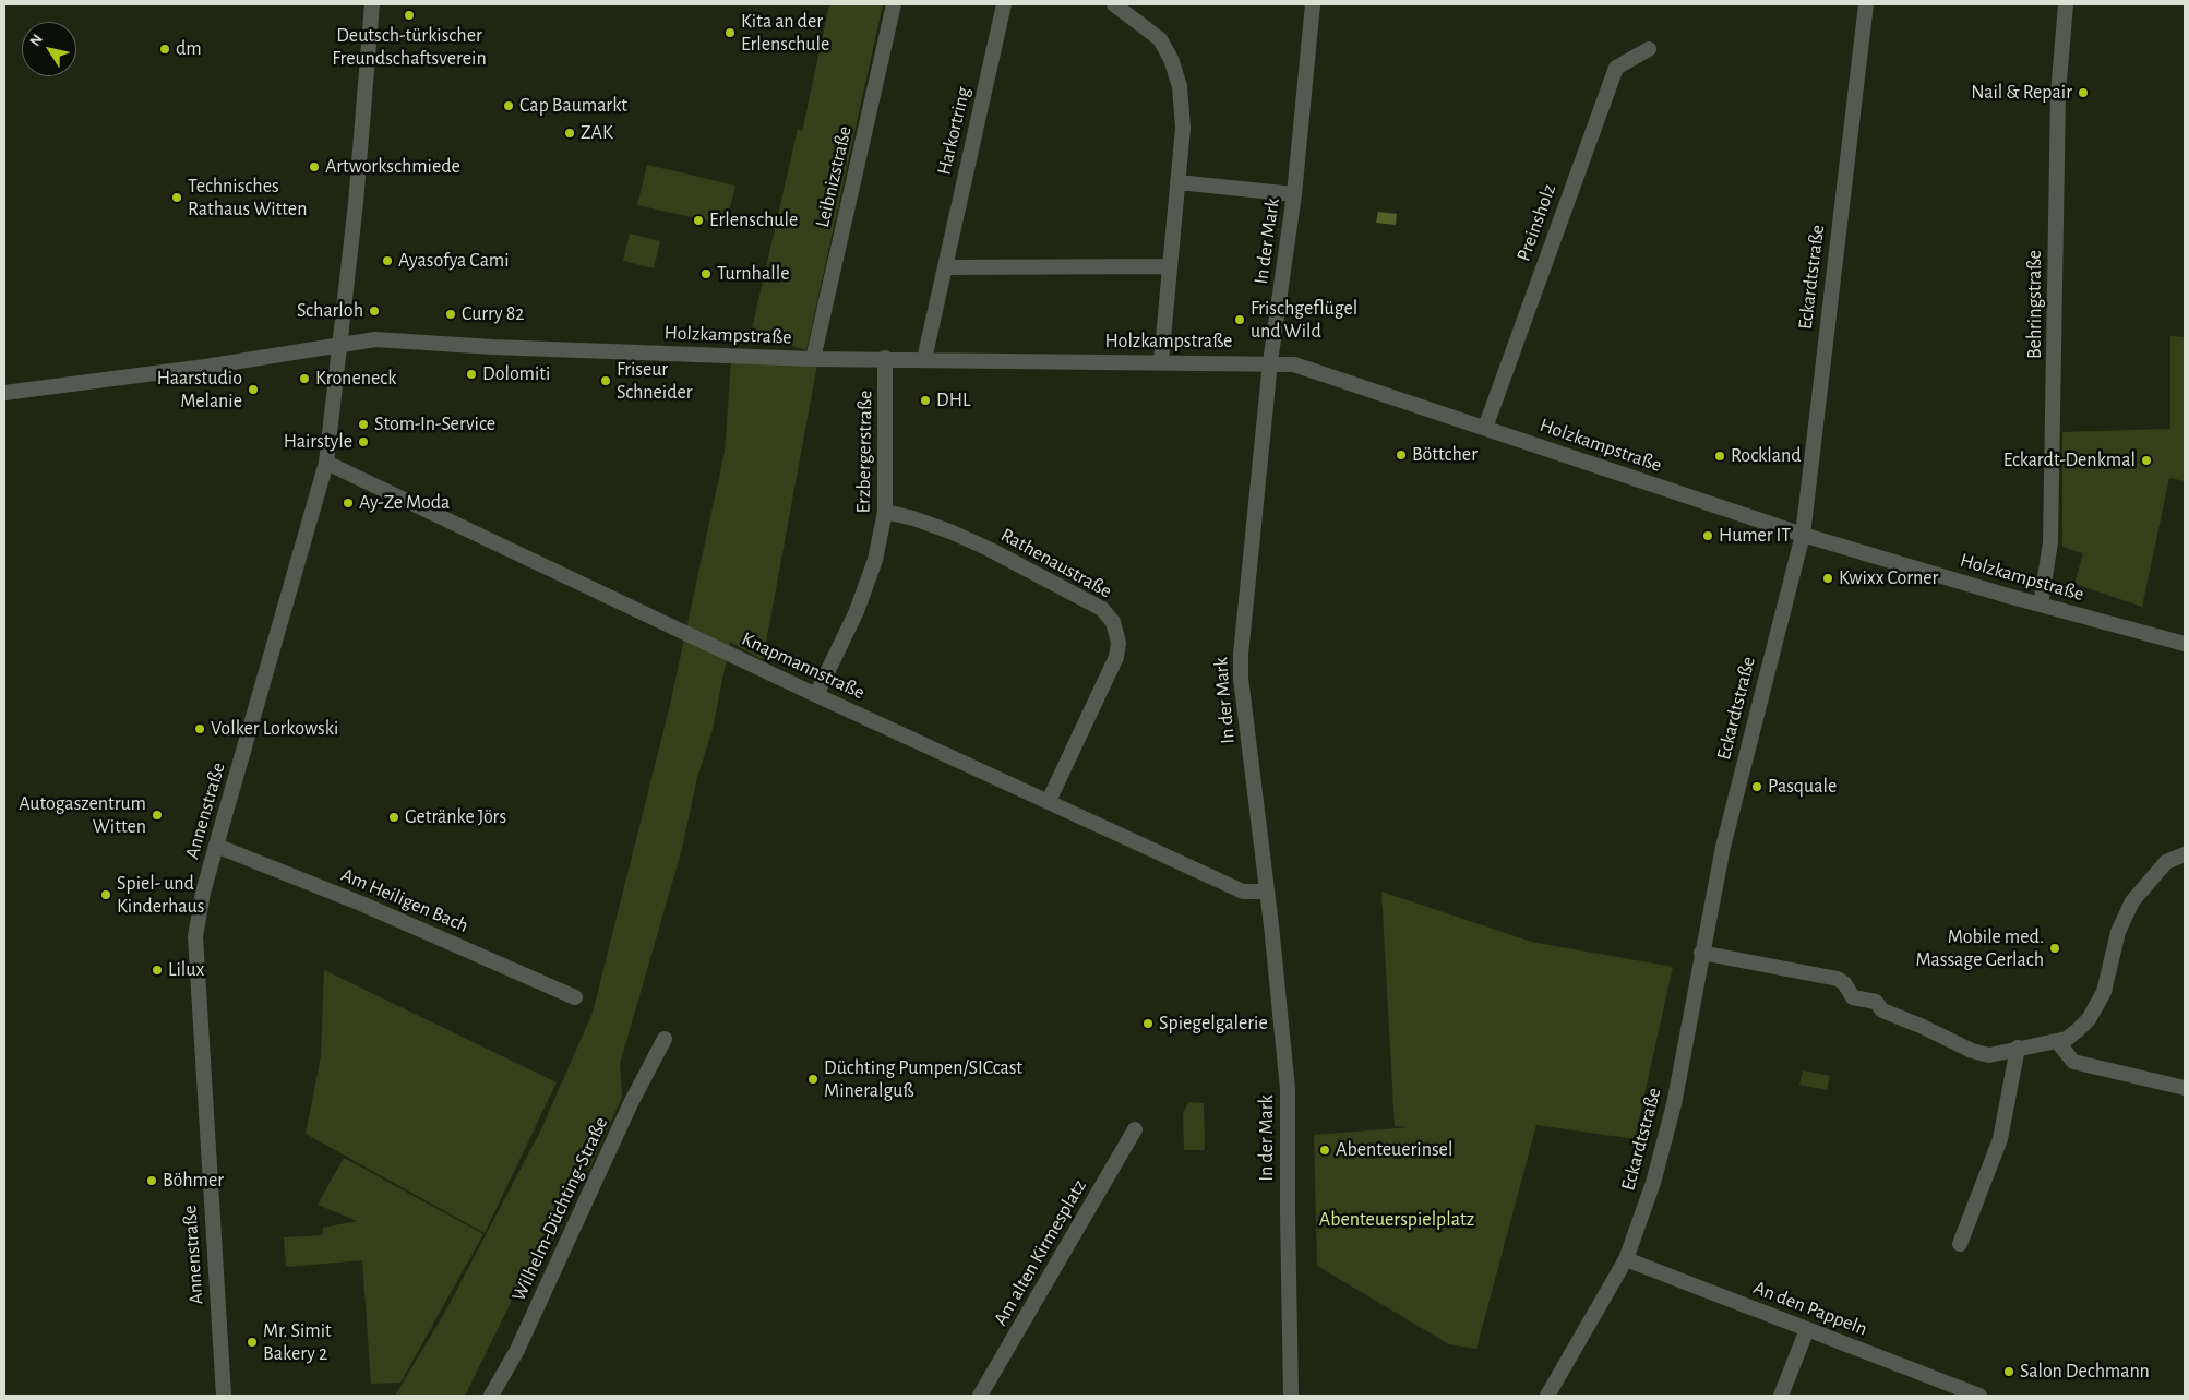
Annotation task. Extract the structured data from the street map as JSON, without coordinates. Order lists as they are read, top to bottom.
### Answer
{
  "streets": {
    "street": [
      "Harkortring",
      "Leibnizstraße",
      "Preinsholz",
      "In der Mark",
      "Eckardtstraße",
      "Behringstraße",
      "Holzkampstraße",
      "Erzbergerstraße",
      "Rathenaustraße",
      "Knapmannstraße",
      "Annenstraße",
      "Am Heiligen Bach",
      "Wilhelm-Düchting-Straße",
      "Am alten Kirmesplatz",
      "An den Pappeln"
    ]
  },
  "crossings": [
    ["Harkortring", "Holzkampstraße"],
    ["Leibnizstraße", "Holzkampstraße"],
    ["Preinsholz", "Holzkampstraße"],
    ["In der Mark", "Holzkampstraße"],
    ["In der Mark", "Knapmannstraße"],
    ["Eckardtstraße", "Holzkampstraße"],
    ["Eckardtstraße", "An den Pappeln"],
    ["Behringstraße", "Holzkampstraße"],
    ["Holzkampstraße", "Erzbergerstraße"],
    ["Holzkampstraße", "Annenstraße"],
    ["Erzbergerstraße", "Rathenaustraße"],
    ["Erzbergerstraße", "Knapmannstraße"],
    ["Rathenaustraße", "Knapmannstraße"],
    ["Knapmannstraße", "Annenstraße"],
    ["Annenstraße", "Am Heiligen Bach"]
  ],
  "parks": ["Abenteuerspielplatz"],
  "places": [
    "Deutsch-türkischer Freundschaftsverein",
    "Kita an der Erlenschule",
    "dm",
    "Nail & Repair",
    "Cap Baumarkt",
    "ZAK",
    "Artworkschmiede",
    "Technisches Rathaus Witten",
    "Erlenschule",
    "Ayasofya Cami",
    "Turnhalle",
    "Scharloh",
    "Curry 82",
    "Frischgeflügel und Wild",
    "Dolomiti",
    "Kroneneck",
    "Friseur Schneider",
    "Haarstudio Melanie",
    "DHL",
    "Stom-In-Service",
    "Hairstyle",
    "Böttcher",
    "Rockland",
    "Eckardt-Denkmal",
    "Ay-Ze Moda",
    "Humer IT",
    "Kwixx Corner",
    "Volker Lorkowski",
    "Pasquale",
    "Autogaszentrum Witten",
    "Getränke Jörs",
    "Spiel- und Kinderhaus",
    "Mobile med. Massage Gerlach",
    "Lilux",
    "Spiegelgalerie",
    "Düchting Pumpen/SICcast Mineralguß",
    "Abenteuerinsel",
    "Böhmer",
    "Mr. Simit Bakery 2",
    "Salon Dechmann"
  ],
  "north": "top left"
}
